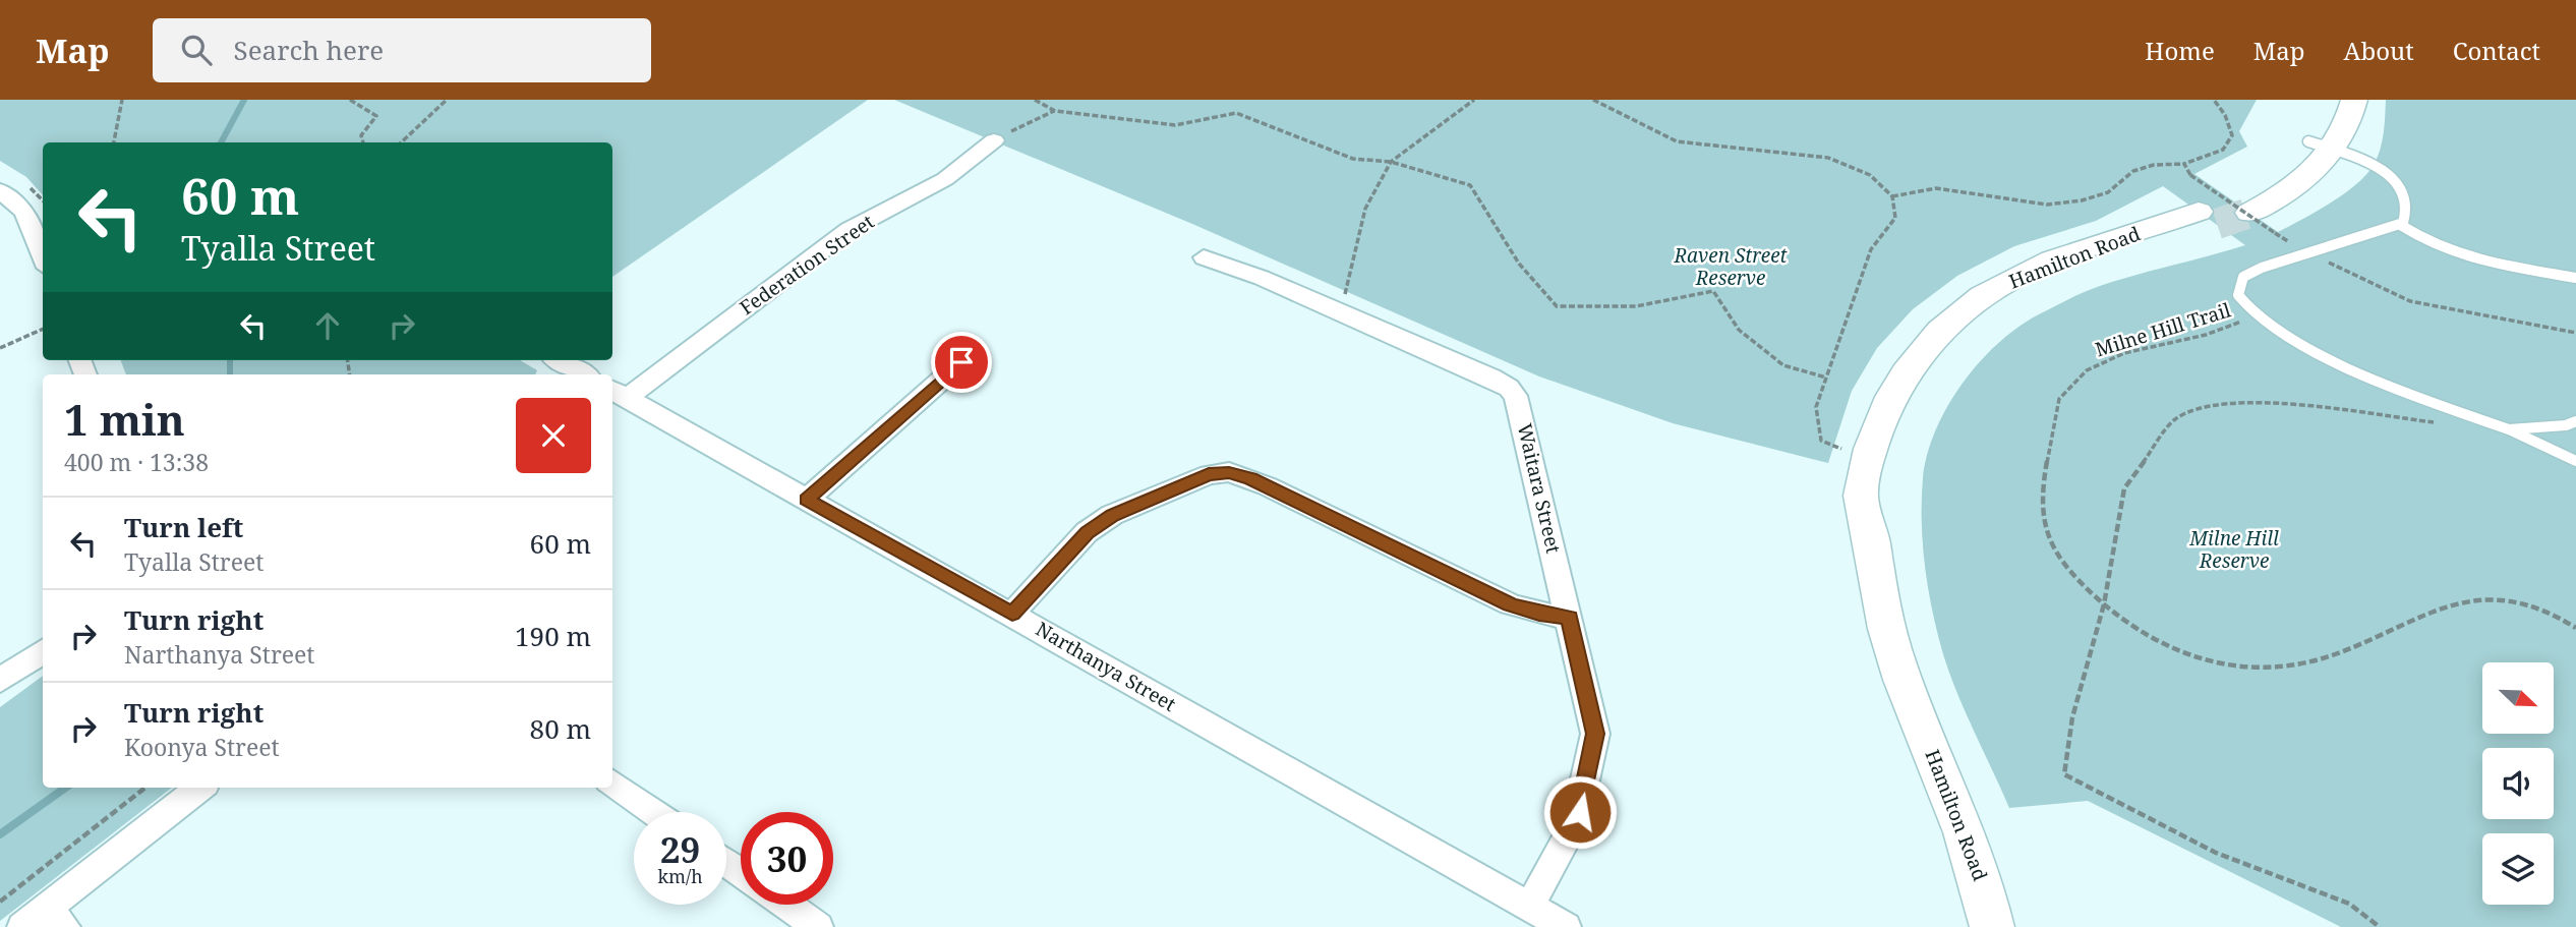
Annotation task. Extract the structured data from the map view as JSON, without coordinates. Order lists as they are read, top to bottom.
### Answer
{
  "streets": {
    "main road": ["Hamilton Road"],
    "street": ["Federation Street", "Waitara Street", "Narthanya Street"],
    "path": ["Milne Hill Trail"]
  },
  "crossings": [
    ["Federation Street", "Narthanya Street"],
    ["Waitara Street", "Narthanya Street"]
  ],
  "parks": ["Raven Street Reserve", "Milne Hill Reserve"],
  "north": "bottom right",
  "page": {
    "header": "Map",
    "search": "Search here",
    "nav": [
      "Home",
      "Map",
      "About",
      "Contact"
    ],
    "turn": ["60 m", "Tyalla Street"],
    "heading": ["1 min", "400 m · 13:38"],
    "list": [
      {
        "name": "Turn left",
        "note": "Tyalla Street",
        "value": "60 m"
      },
      {
        "name": "Turn right",
        "note": "Narthanya Street",
        "value": "190 m"
      },
      {
        "name": "Turn right",
        "note": "Koonya Street",
        "value": "80 m"
      }
    ],
    "speed": "29 km/h",
    "limit": "30"
  }
}
